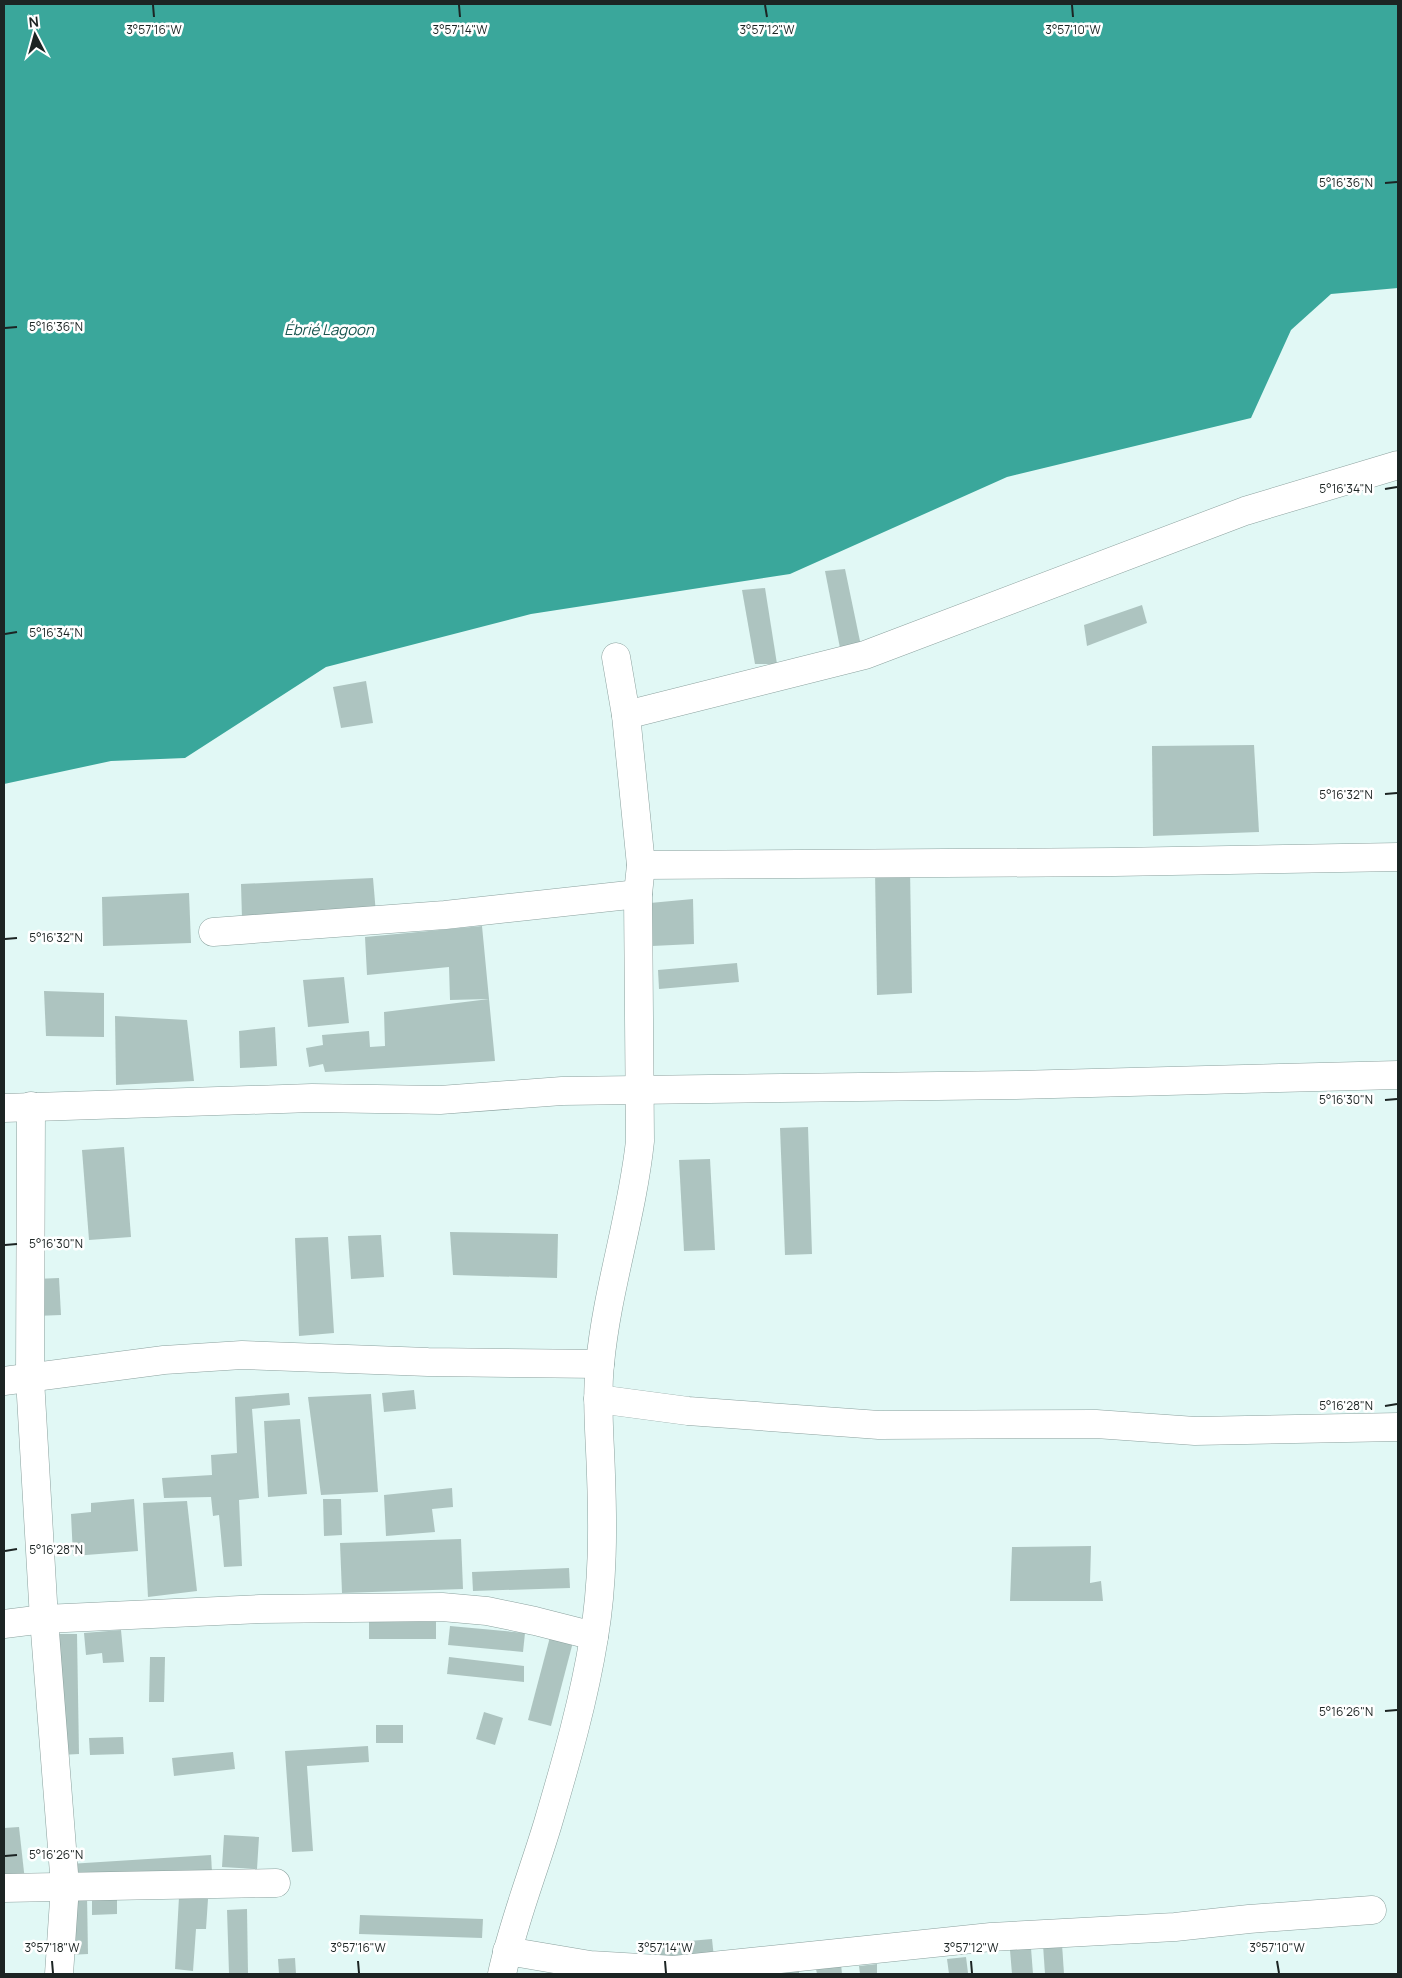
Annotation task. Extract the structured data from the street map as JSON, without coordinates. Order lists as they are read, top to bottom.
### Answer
{
  "water": ["Ébrié Lagoon"],
  "north": "top",
  "coordinates": [
    "3°57'16\"W",
    "3°57'14\"W",
    "3°57'12\"W",
    "3°57'10\"W",
    "5°16'36\"N",
    "5°16'34\"N",
    "5°16'32\"N",
    "5°16'30\"N",
    "5°16'28\"N",
    "5°16'26\"N",
    "3°57'18\"W"
  ]
}
